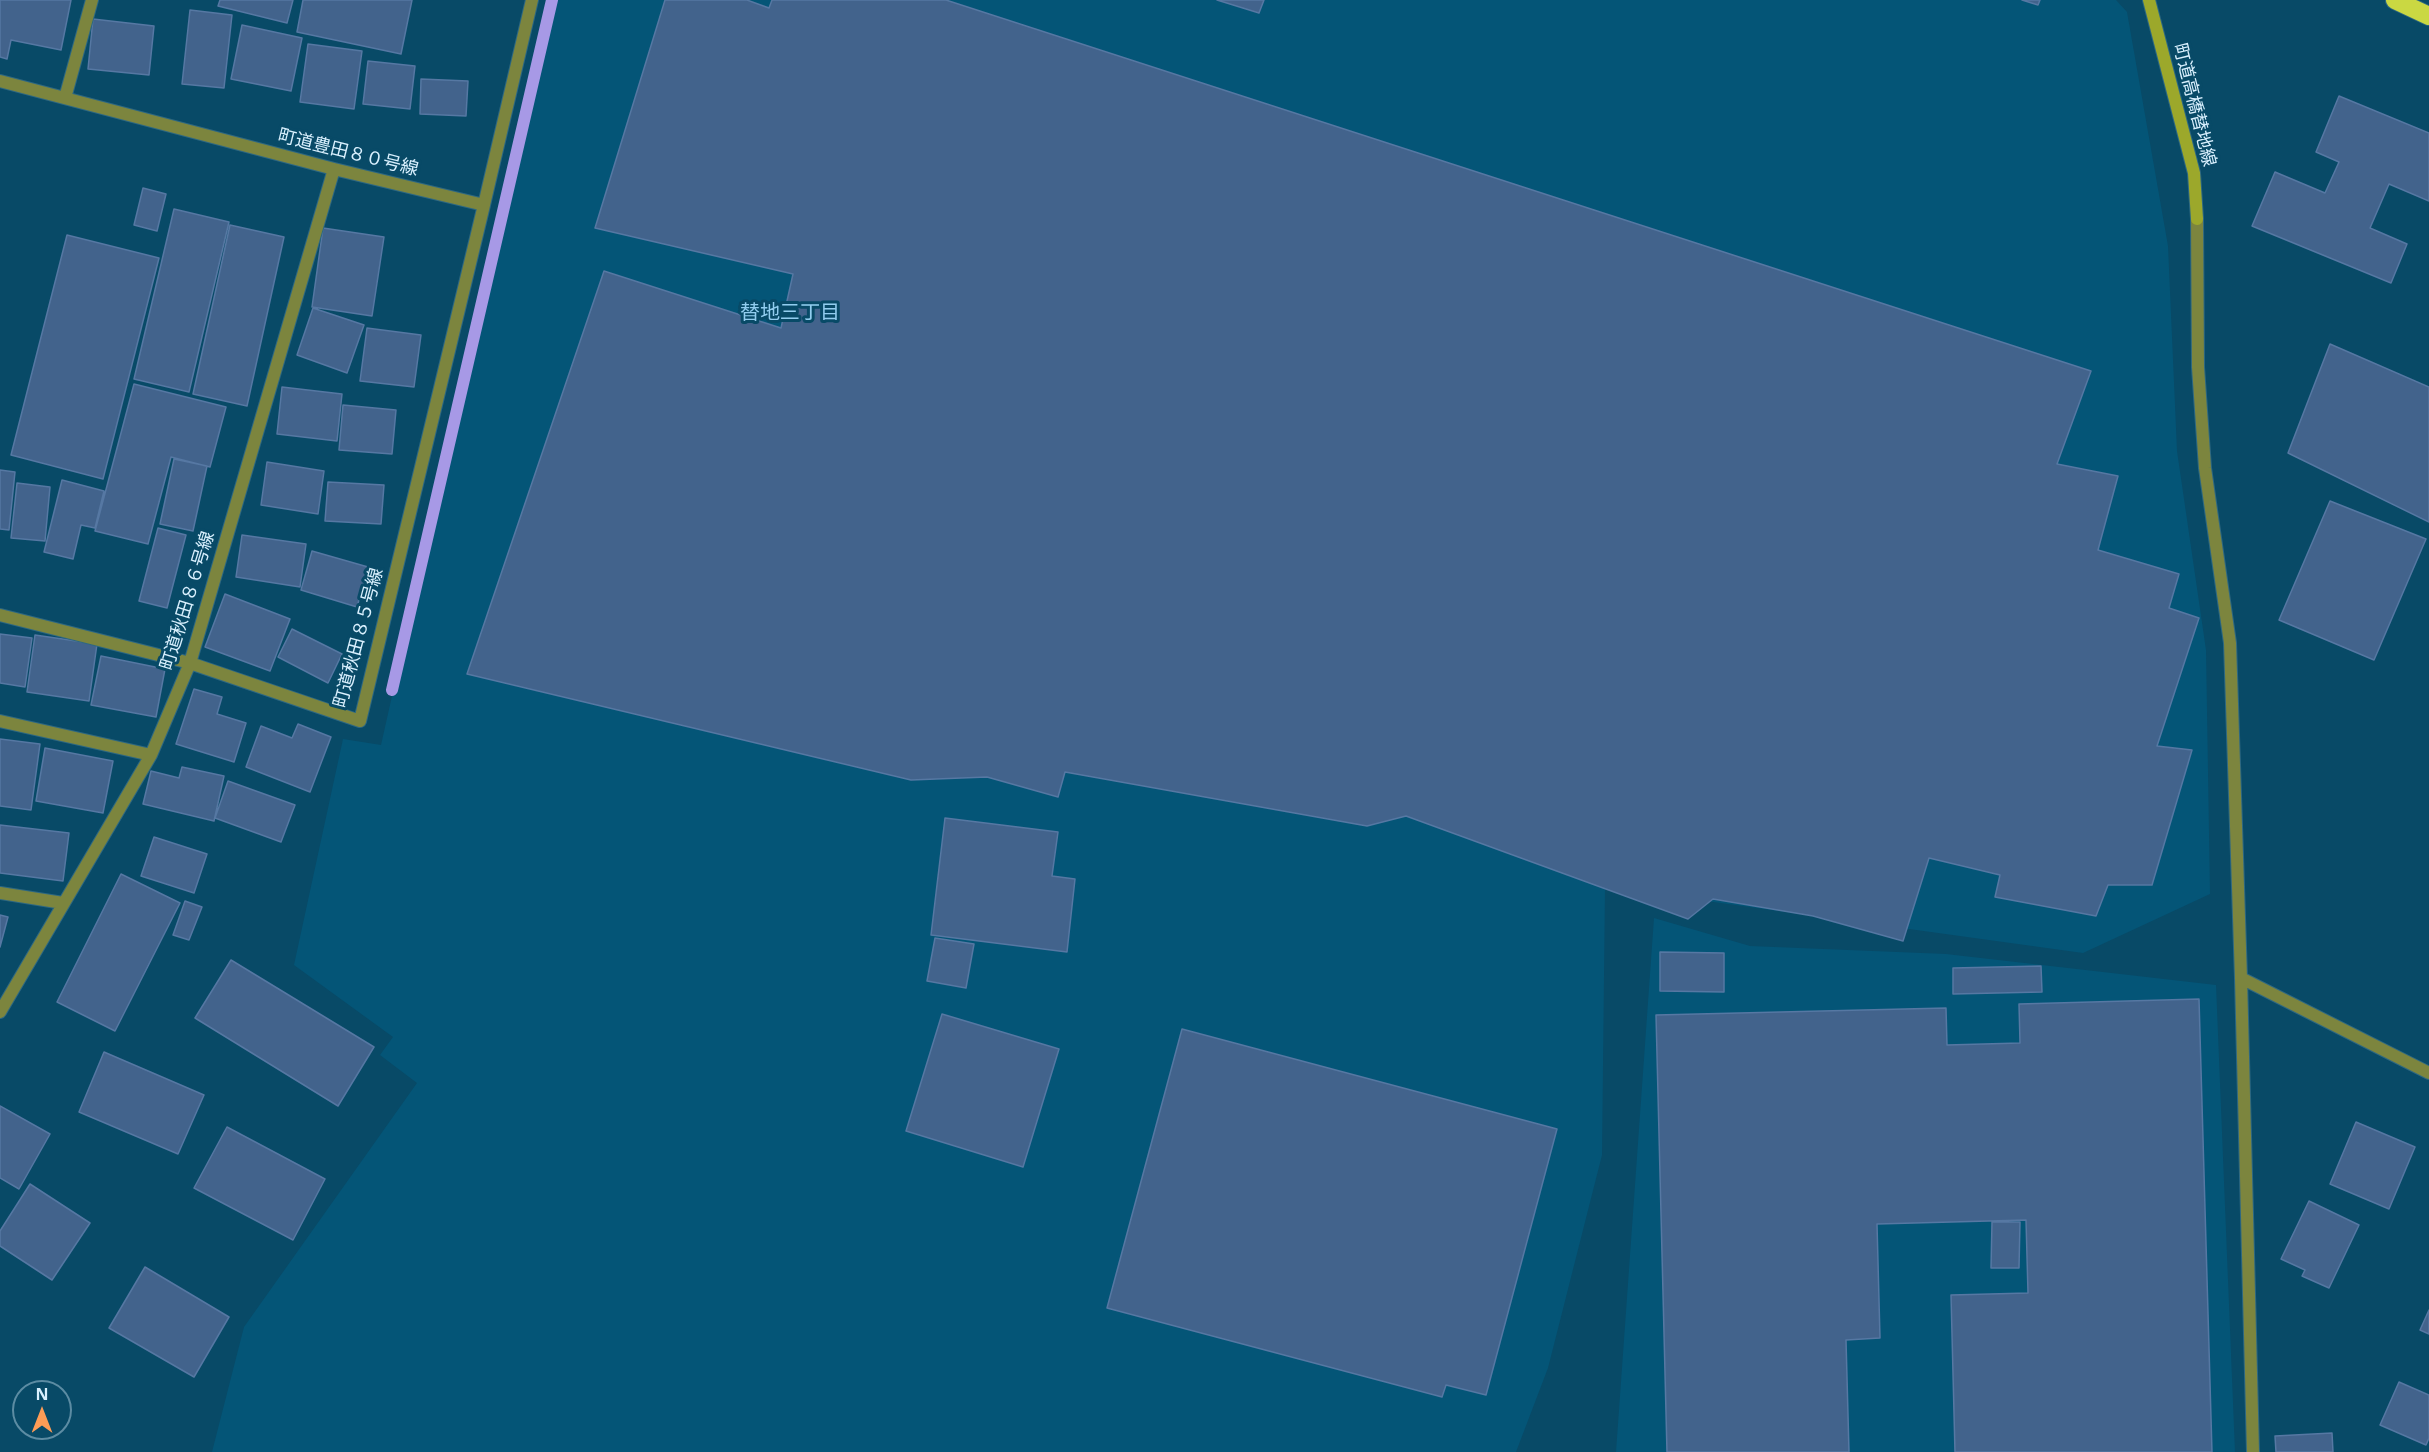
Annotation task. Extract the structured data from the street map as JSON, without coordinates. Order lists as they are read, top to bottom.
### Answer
{
  "streets": {
    "street": [
      "町道高橋替地線",
      "町道豊田８０号線",
      "町道秋田８６号線",
      "町道秋田８５号線"
    ]
  },
  "crossings": [
    ["町道豊田８０号線", "町道秋田８６号線"],
    ["町道豊田８０号線", "町道秋田８５号線"],
    ["町道秋田８６号線", "町道秋田８５号線"]
  ],
  "districts": ["替地三丁目"],
  "north": "top"
}
